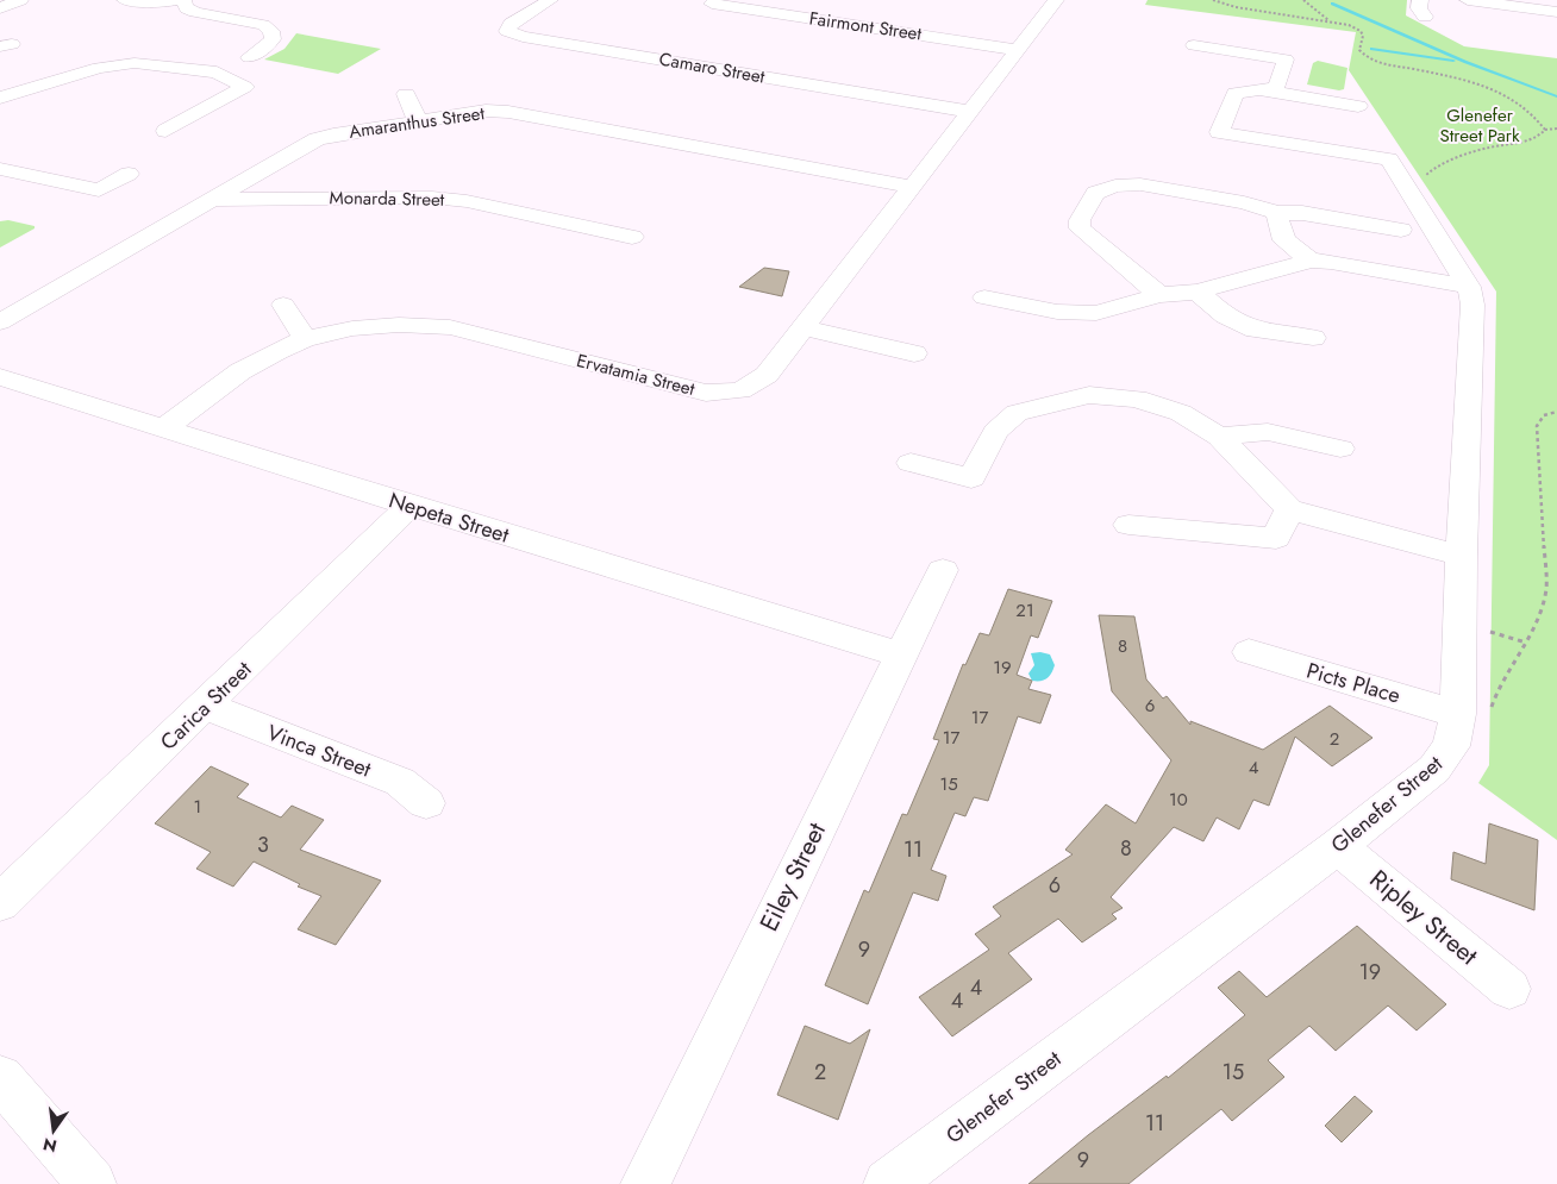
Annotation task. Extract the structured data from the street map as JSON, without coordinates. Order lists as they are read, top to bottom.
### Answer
{
  "streets": {
    "street": [
      "Fairmont Street",
      "Camaro Street",
      "Amaranthus Street",
      "Monarda Street",
      "Ervatamia Street",
      "Nepeta Street",
      "Picts Place",
      "Carica Street",
      "Vinca Street",
      "Glenefer Street",
      "Eiley Street",
      "Ripley Street"
    ]
  },
  "crossings": [
    ["Fairmont Street", "Ervatamia Street"],
    ["Camaro Street", "Ervatamia Street"],
    ["Amaranthus Street", "Monarda Street"],
    ["Amaranthus Street", "Ervatamia Street"],
    ["Ervatamia Street", "Nepeta Street"],
    ["Nepeta Street", "Carica Street"],
    ["Nepeta Street", "Eiley Street"],
    ["Picts Place", "Glenefer Street"],
    ["Carica Street", "Vinca Street"],
    ["Glenefer Street", "Ripley Street"]
  ],
  "parks": ["Glenefer Street Park"],
  "house_numbers": [
    "21",
    "8",
    "19",
    "6",
    "17",
    "17",
    "2",
    "4",
    "15",
    "10",
    "1",
    "3",
    "8",
    "11",
    "6",
    "9",
    "19",
    "4",
    "4",
    "2",
    "15",
    "11",
    "9"
  ],
  "north": "bottom"
}
